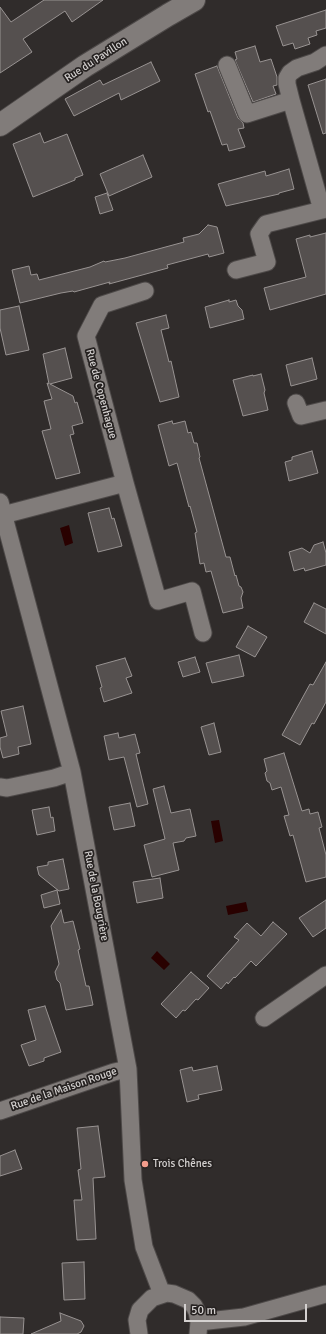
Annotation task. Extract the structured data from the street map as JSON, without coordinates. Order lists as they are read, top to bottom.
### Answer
{
  "streets": {
    "street": [
      "Rue du Pavillon",
      "Rue de Copenhague",
      "Rue de la Bougrière",
      "Rue de la Maison Rouge"
    ]
  },
  "crossings": [
    ["Rue de la Bougrière", "Rue de la Maison Rouge"]
  ],
  "places": ["Trois Chênes"],
  "scale_bar": "50 m"
}
